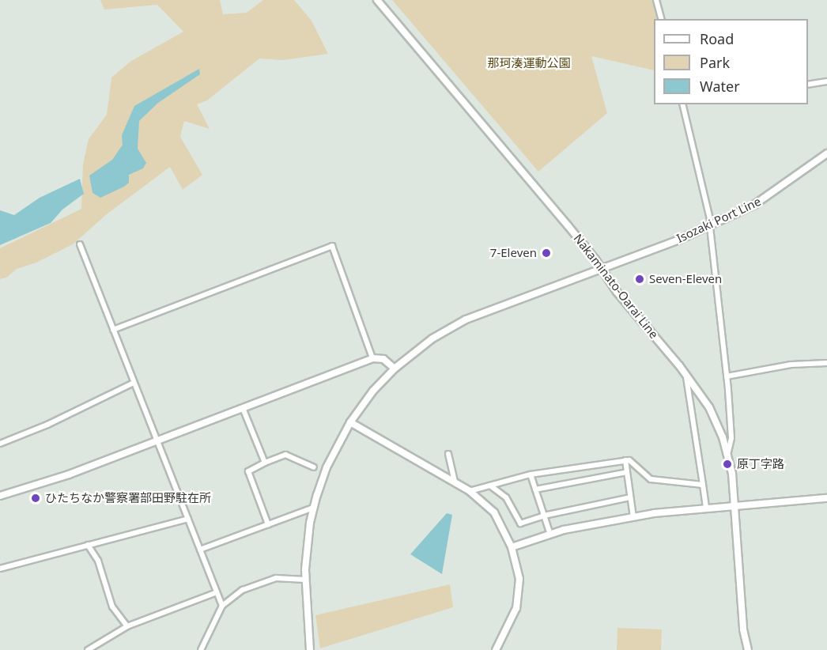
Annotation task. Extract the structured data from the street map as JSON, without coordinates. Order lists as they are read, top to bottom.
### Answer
{
  "streets": {
    "main road": ["Isozaki Port Line", "Nakaminato-Oarai Line"]
  },
  "crossings": [
    ["Isozaki Port Line", "Nakaminato-Oarai Line"]
  ],
  "parks": ["那珂湊運動公園"],
  "places": [
    "7-Eleven",
    "Seven-Eleven",
    "原丁字路",
    "ひたちなか警察署部田野駐在所"
  ],
  "legend": ["Road", "Park", "Water"]
}
